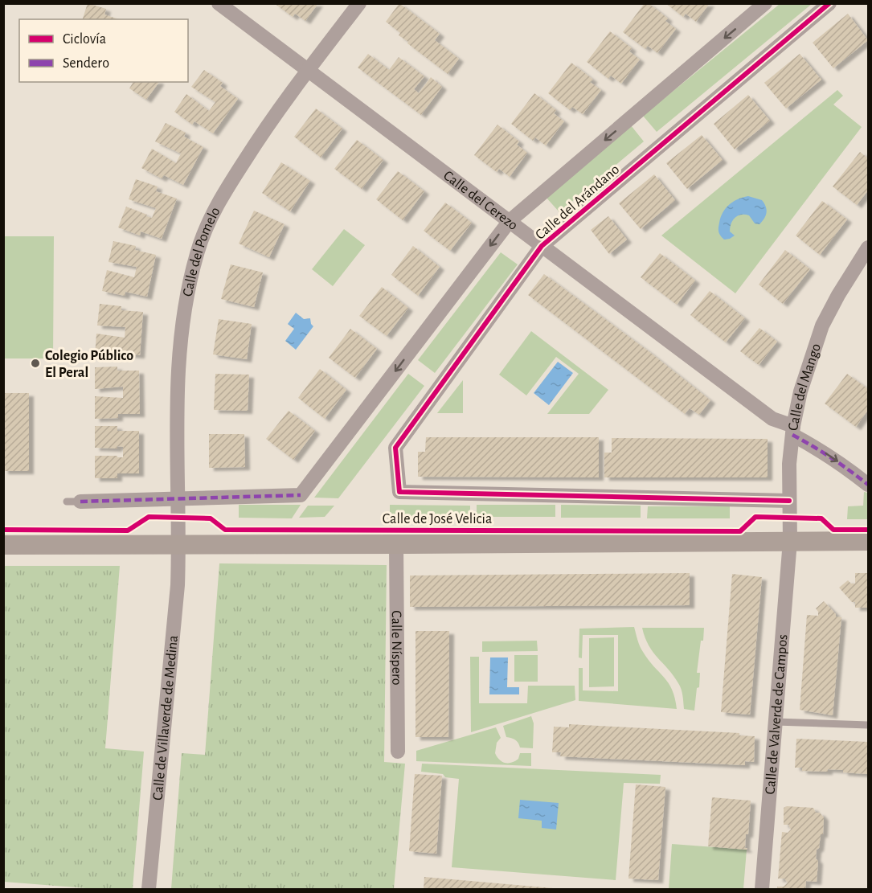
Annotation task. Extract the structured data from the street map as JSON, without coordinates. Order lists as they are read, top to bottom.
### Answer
{
  "streets": {
    "street": [
      "Calle del Cerezo",
      "Calle del Arándano",
      "Calle del Pomelo",
      "Calle del Mango",
      "Calle de José Velicia",
      "Calle Níspero",
      "Calle de Valverde de Campos",
      "Calle de Villaverde de Medina"
    ]
  },
  "crossings": [
    ["Calle del Cerezo", "Calle del Arándano"],
    ["Calle del Cerezo", "Calle del Pomelo"],
    ["Calle del Cerezo", "Calle del Mango"],
    ["Calle del Arándano", "Calle del Pomelo"],
    ["Calle del Arándano", "Calle de José Velicia"],
    ["Calle del Pomelo", "Calle de José Velicia"],
    ["Calle del Pomelo", "Calle de Villaverde de Medina"],
    ["Calle del Mango", "Calle de José Velicia"],
    ["Calle del Mango", "Calle de Valverde de Campos"],
    ["Calle de José Velicia", "Calle Níspero"],
    ["Calle de José Velicia", "Calle de Valverde de Campos"],
    ["Calle de José Velicia", "Calle de Villaverde de Medina"]
  ],
  "places": ["Colegio Público El Peral"],
  "legend": ["Ciclovía", "Sendero"]
}
